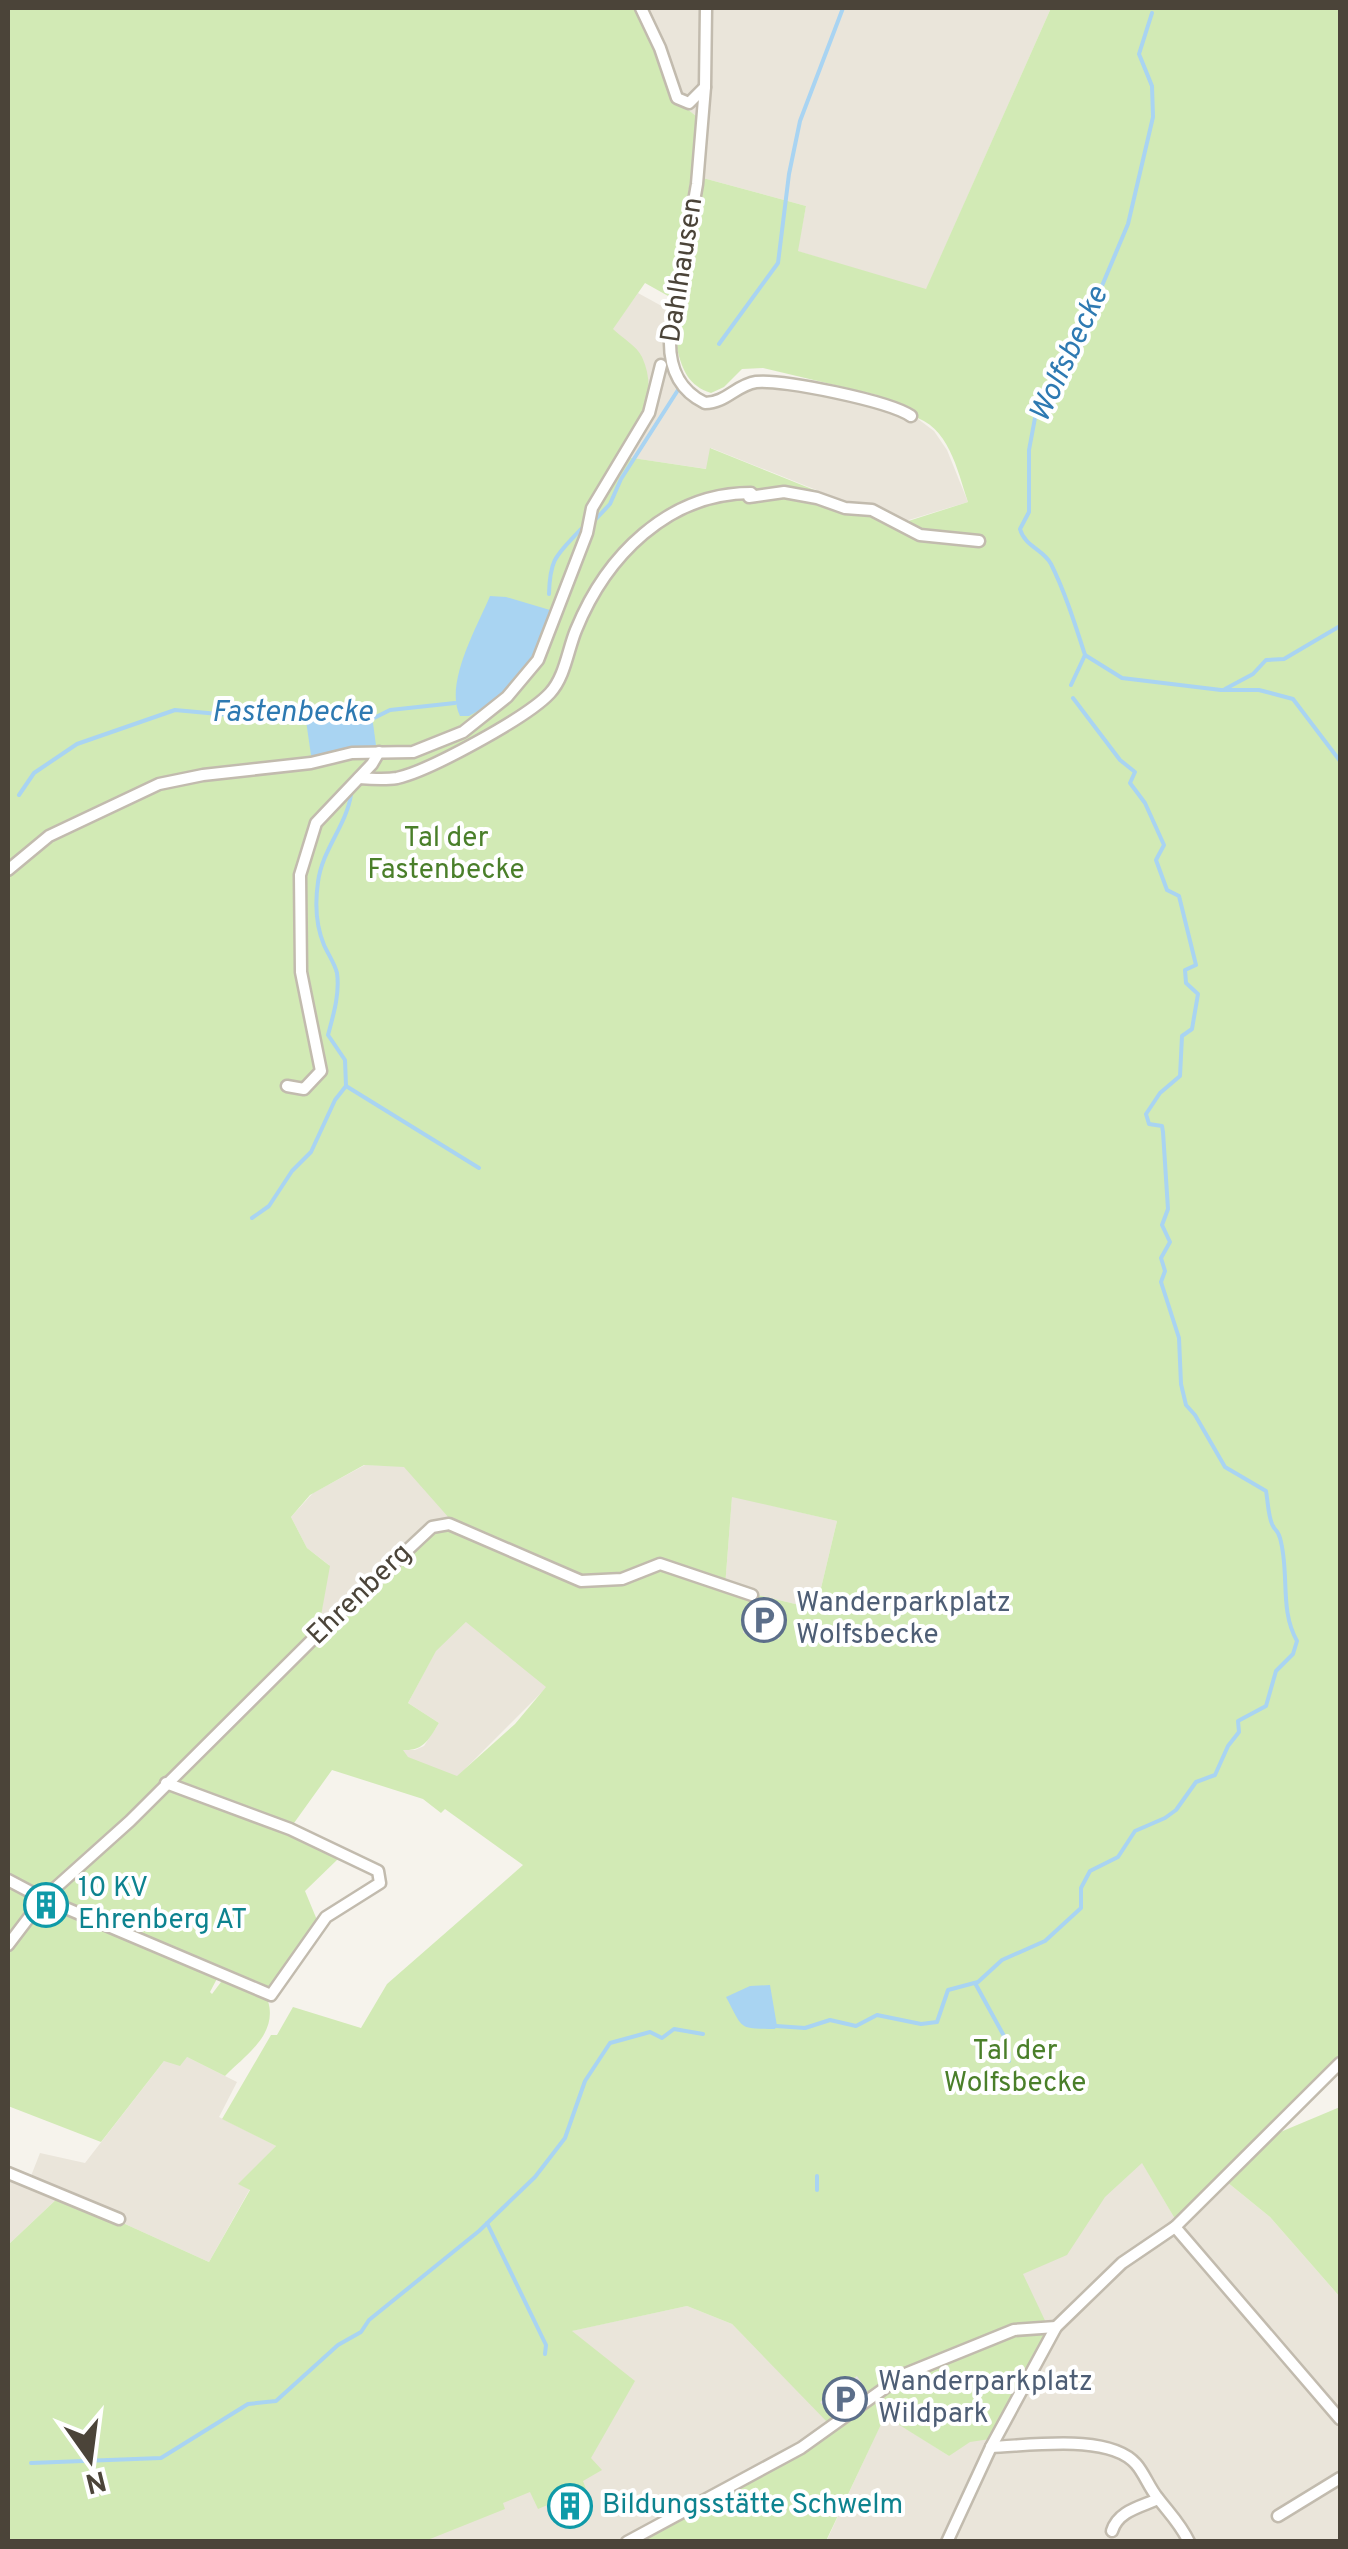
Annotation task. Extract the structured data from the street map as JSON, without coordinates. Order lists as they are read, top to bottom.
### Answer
{
  "streets": {
    "street": ["Dahlhausen", "Ehrenberg"]
  },
  "water": ["Wolfsbecke", "Fastenbecke"],
  "parks": ["Tal der Fastenbecke", "Tal der Wolfsbecke"],
  "places": {
    "parking": ["Wanderparkplatz Wolfsbecke", "Wanderparkplatz Wildpark"],
    "building": ["10 KV Ehrenberg AT", "Bildungsstätte Schwelm"]
  },
  "north": "bottom"
}
